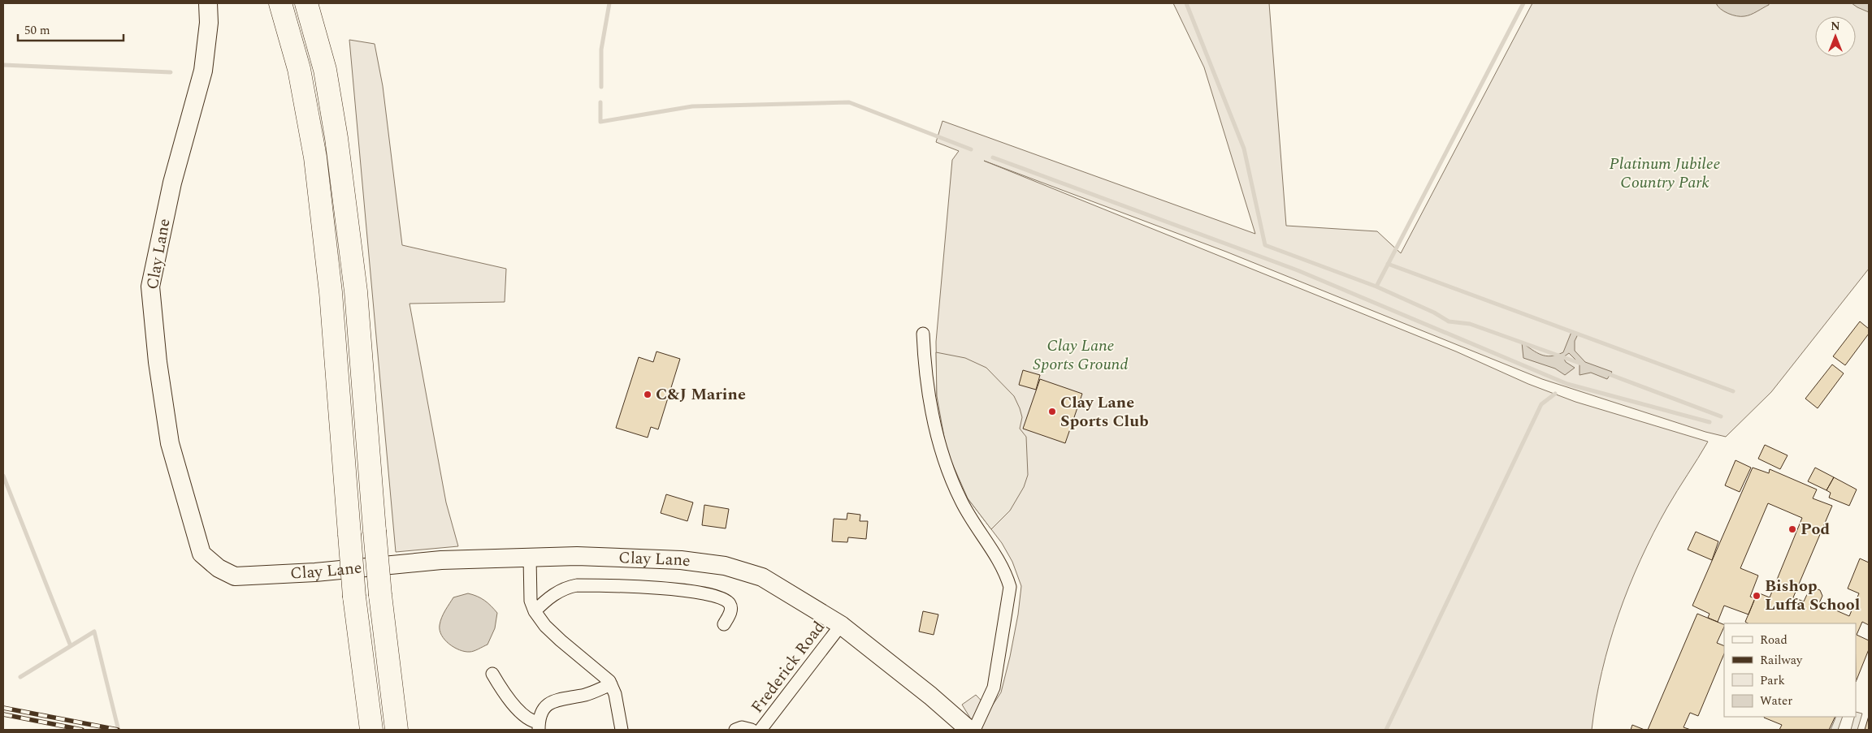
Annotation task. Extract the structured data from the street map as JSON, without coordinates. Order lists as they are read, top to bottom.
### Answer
{
  "streets": {
    "street": ["Clay Lane", "Frederick Road"]
  },
  "crossings": [
    ["Clay Lane", "Frederick Road"]
  ],
  "parks": ["Platinum Jubilee Country Park", "Clay Lane Sports Ground"],
  "places": [
    "C&J Marine",
    "Clay Lane Sports Club",
    "Pod",
    "Bishop Luffa School"
  ],
  "legend": [
    "Road",
    "Railway",
    "Park",
    "Water"
  ],
  "scale_bar": "50 m",
  "north": "top"
}
